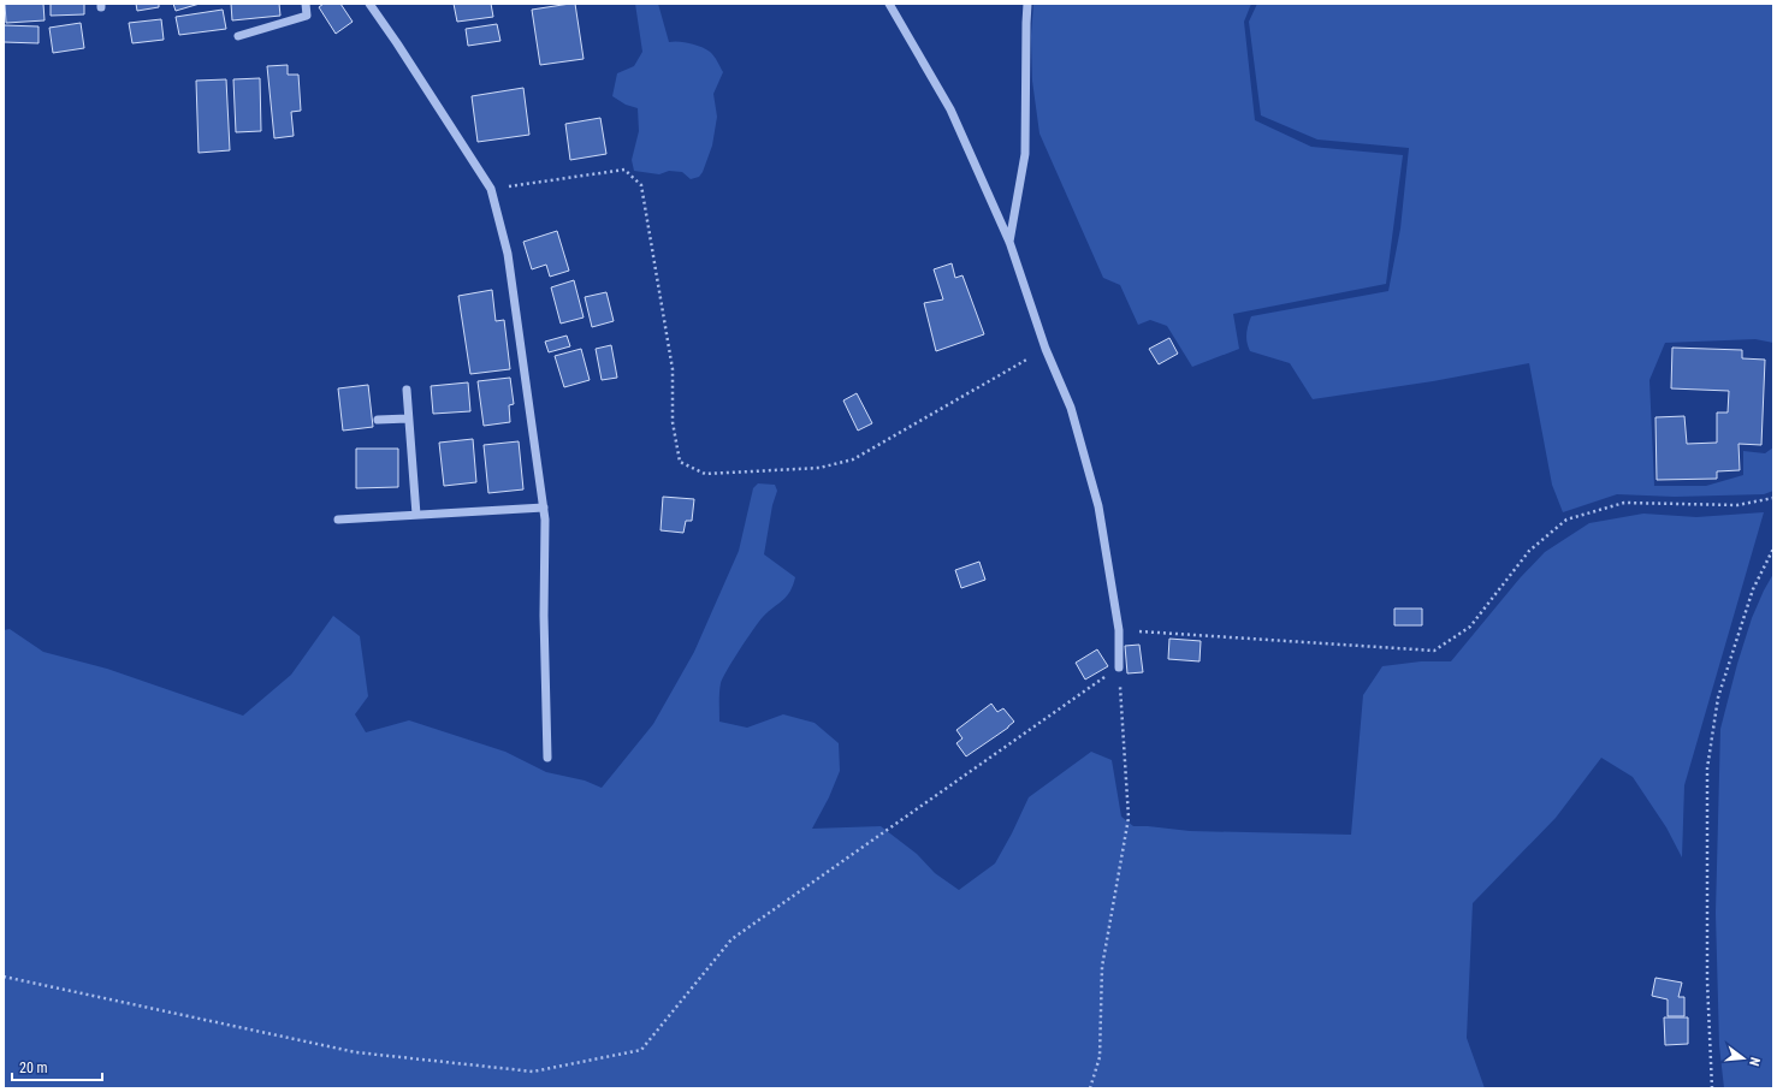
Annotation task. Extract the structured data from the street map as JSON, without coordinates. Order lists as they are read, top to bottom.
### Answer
{
  "scale_bar": "20 m",
  "north": "right"
}
